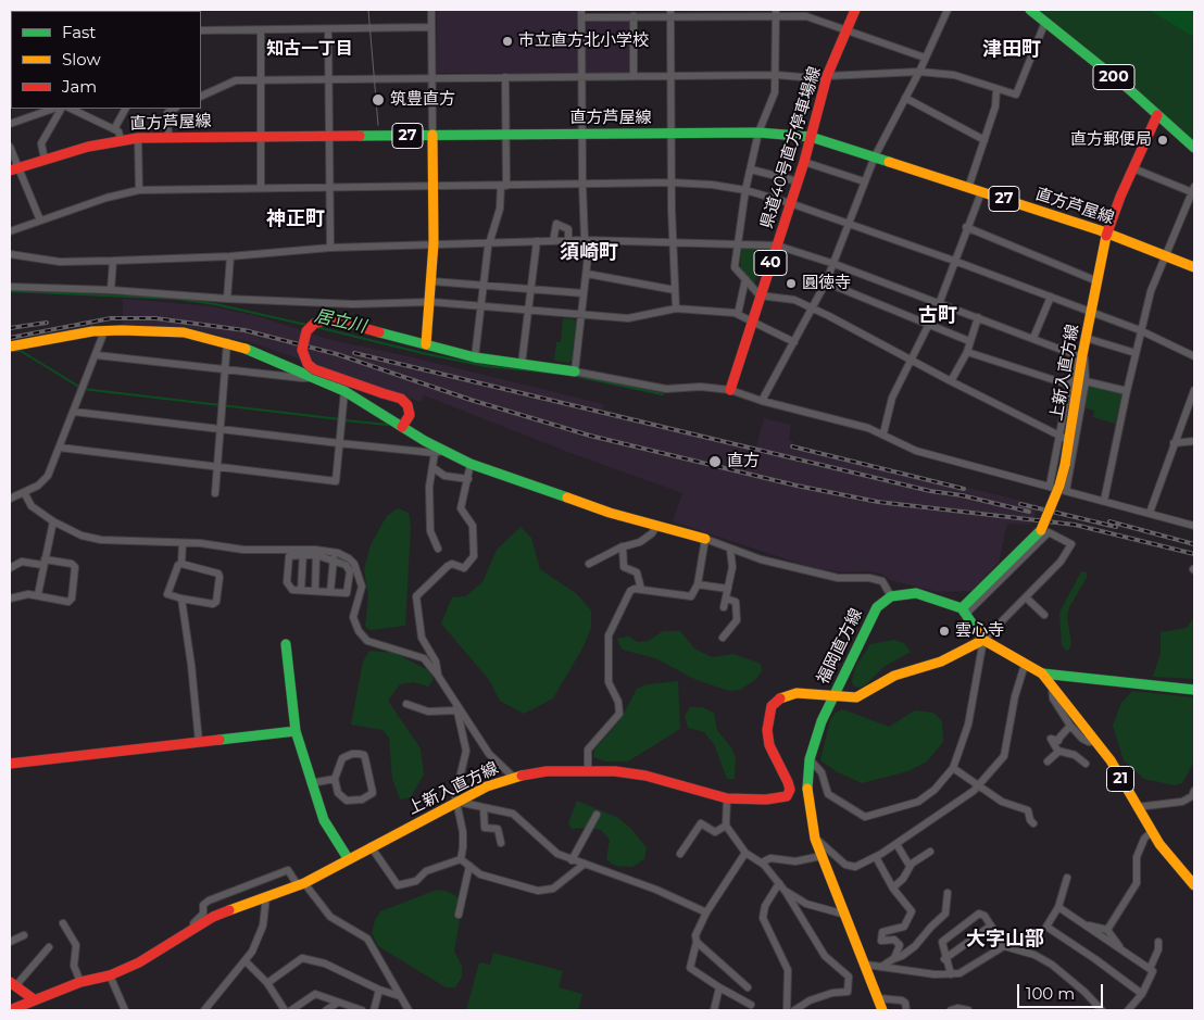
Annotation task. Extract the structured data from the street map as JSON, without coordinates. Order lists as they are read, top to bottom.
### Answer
{
  "streets": {
    "main road": [
      "200",
      "直方芦屋線",
      "27",
      "県道40号直方停車場線",
      "40",
      "上新入直方線",
      "福岡直方線",
      "21"
    ]
  },
  "crossings": [
    ["200", "上新入直方線"],
    ["直方芦屋線", "県道40号直方停車場線"],
    ["直方芦屋線", "上新入直方線"],
    ["上新入直方線", "福岡直方線"],
    ["上新入直方線", "21"]
  ],
  "districts": [
    "知古一丁目",
    "津田町",
    "神正町",
    "須崎町",
    "古町",
    "大字山部"
  ],
  "water": ["居立川"],
  "places": [
    "市立直方北小学校",
    "筑豊直方",
    "直方郵便局",
    "圓徳寺",
    "直方",
    "雲心寺"
  ],
  "legend": ["Fast", "Slow", "Jam"],
  "scale_bar": "100 m"
}
